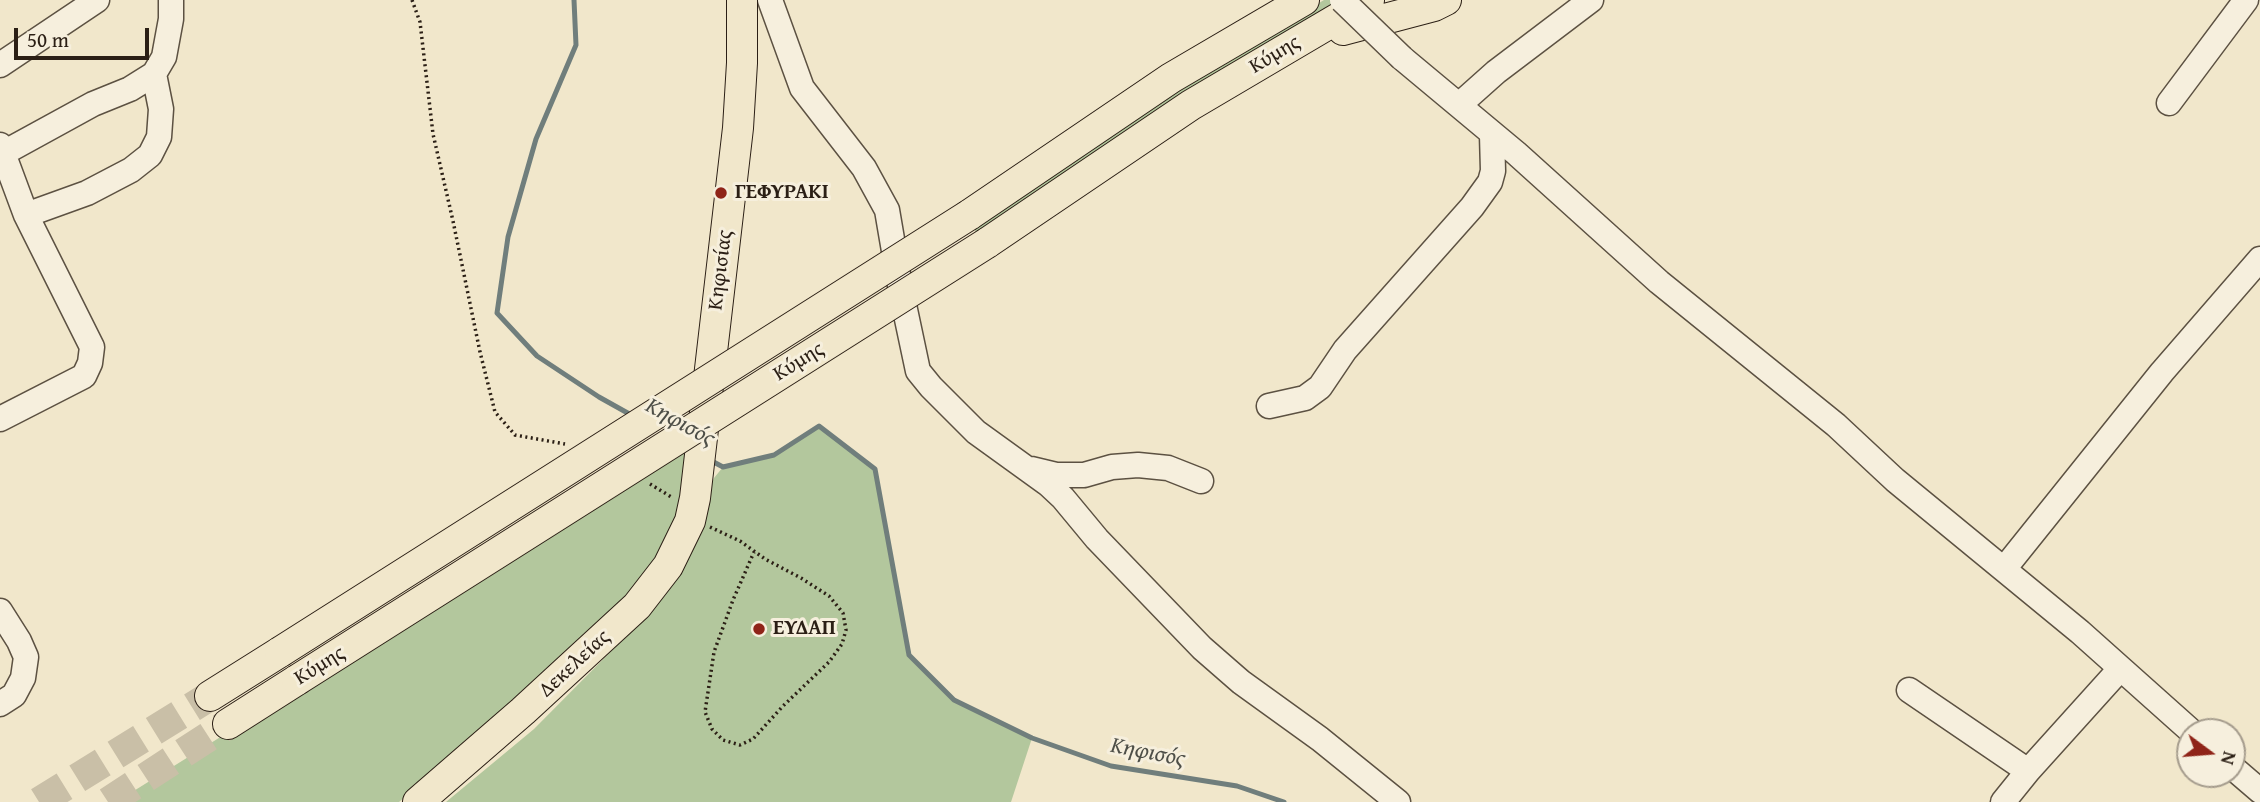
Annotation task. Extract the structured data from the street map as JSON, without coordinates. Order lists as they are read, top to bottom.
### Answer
{
  "streets": {
    "main road": ["Κύμης", "Κηφισίας", "Δεκελείας"]
  },
  "crossings": [
    ["Κηφισίας", "Δεκελείας"]
  ],
  "water": ["Κηφισός"],
  "places": ["ΓΕΦΥΡΑΚΙ", "ΕΥΔΑΠ"],
  "scale_bar": "50 m",
  "north": "right"
}
